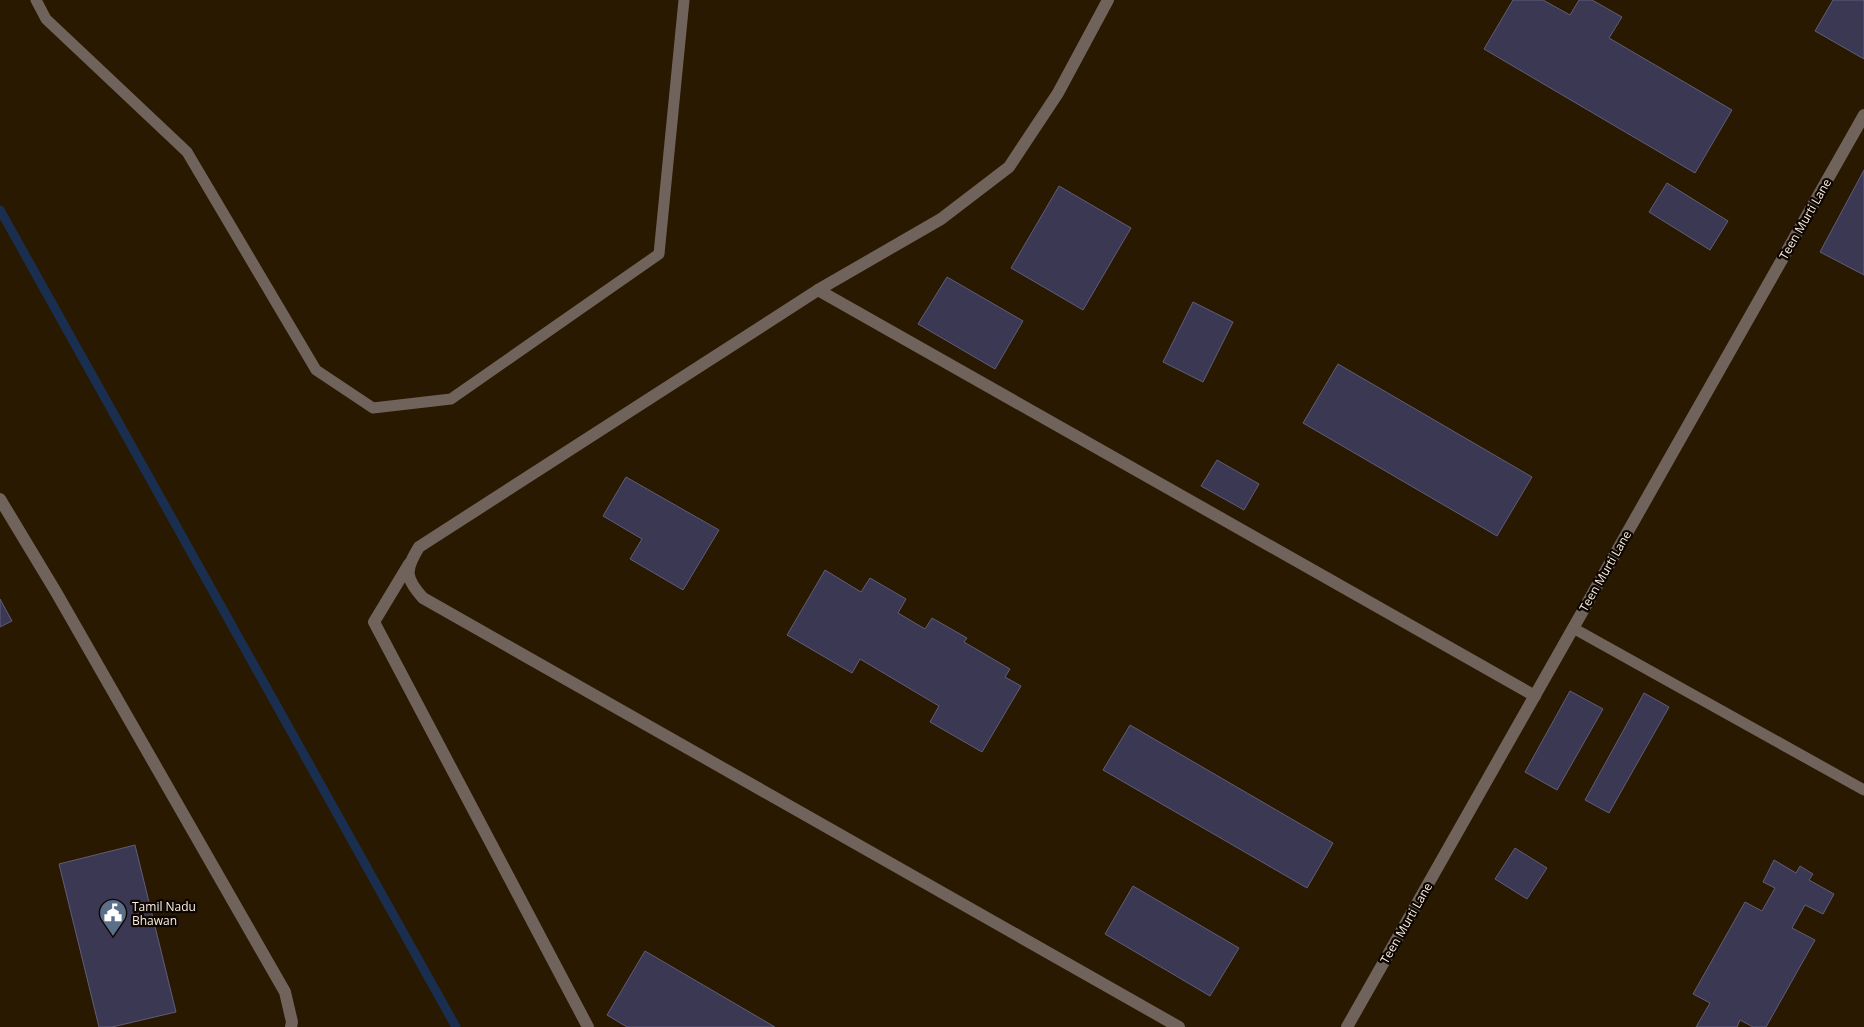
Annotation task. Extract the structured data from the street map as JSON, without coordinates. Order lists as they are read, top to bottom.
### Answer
{
  "streets": {
    "street": ["Teen Murti Lane"]
  },
  "places": {
    "public building": ["Tamil Nadu Bhawan"]
  }
}
